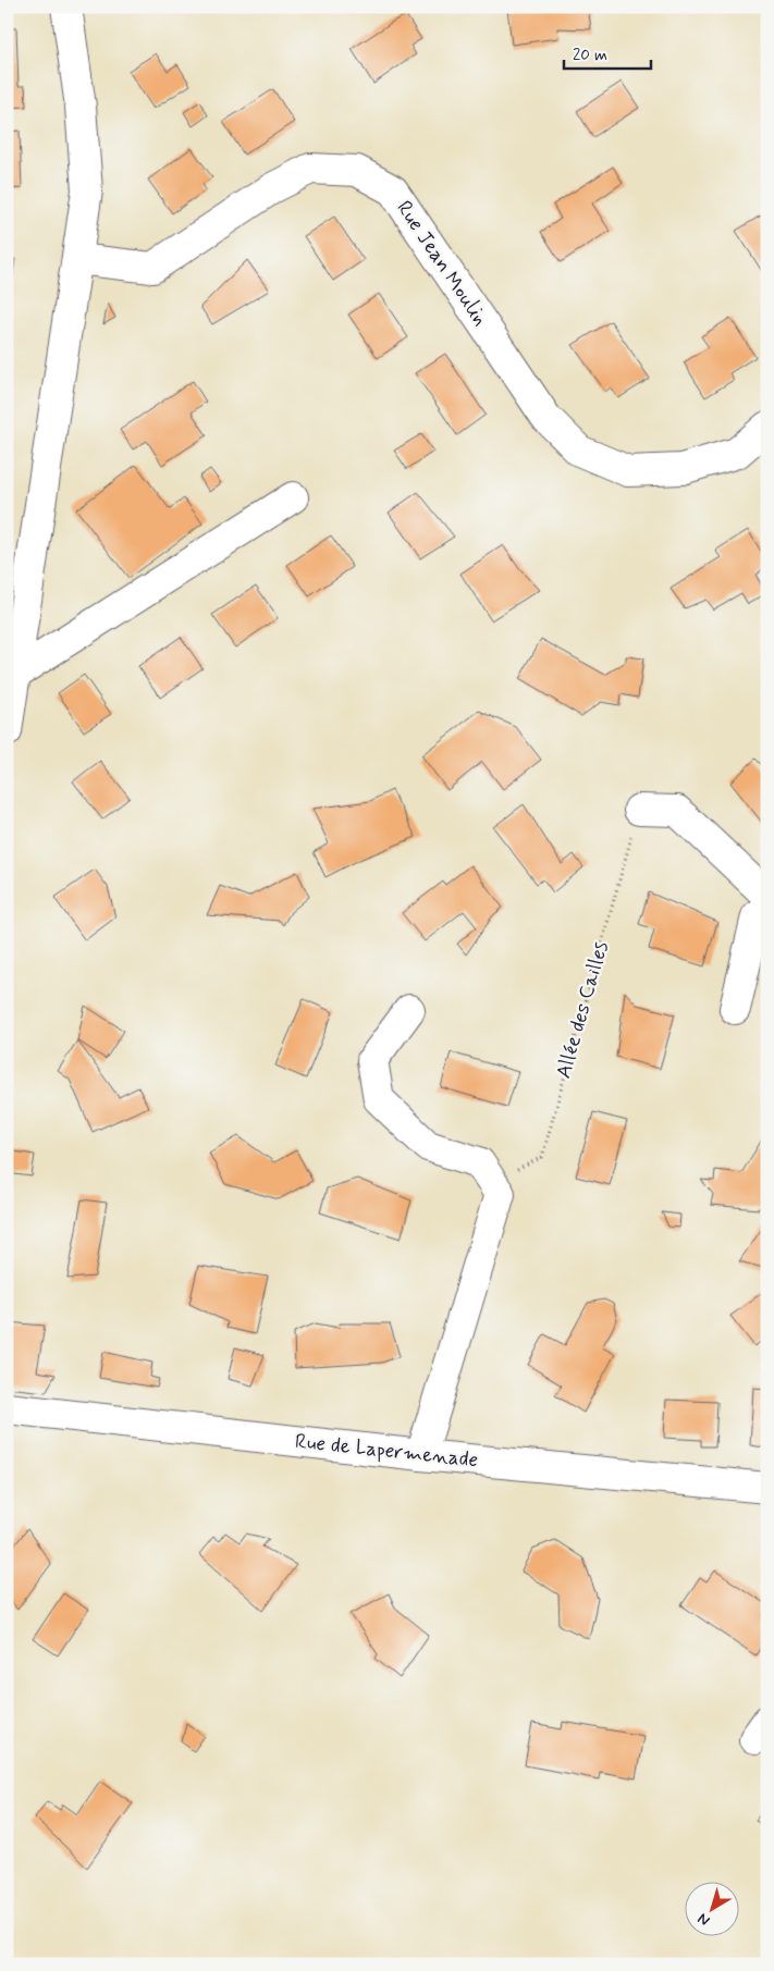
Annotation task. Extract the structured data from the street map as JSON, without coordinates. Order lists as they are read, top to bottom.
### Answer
{
  "streets": {
    "street": ["Rue Jean Moulin", "Rue de Lapermenade"],
    "path": ["Allée des Cailles"]
  },
  "scale_bar": "20 m",
  "north": "bottom left"
}
